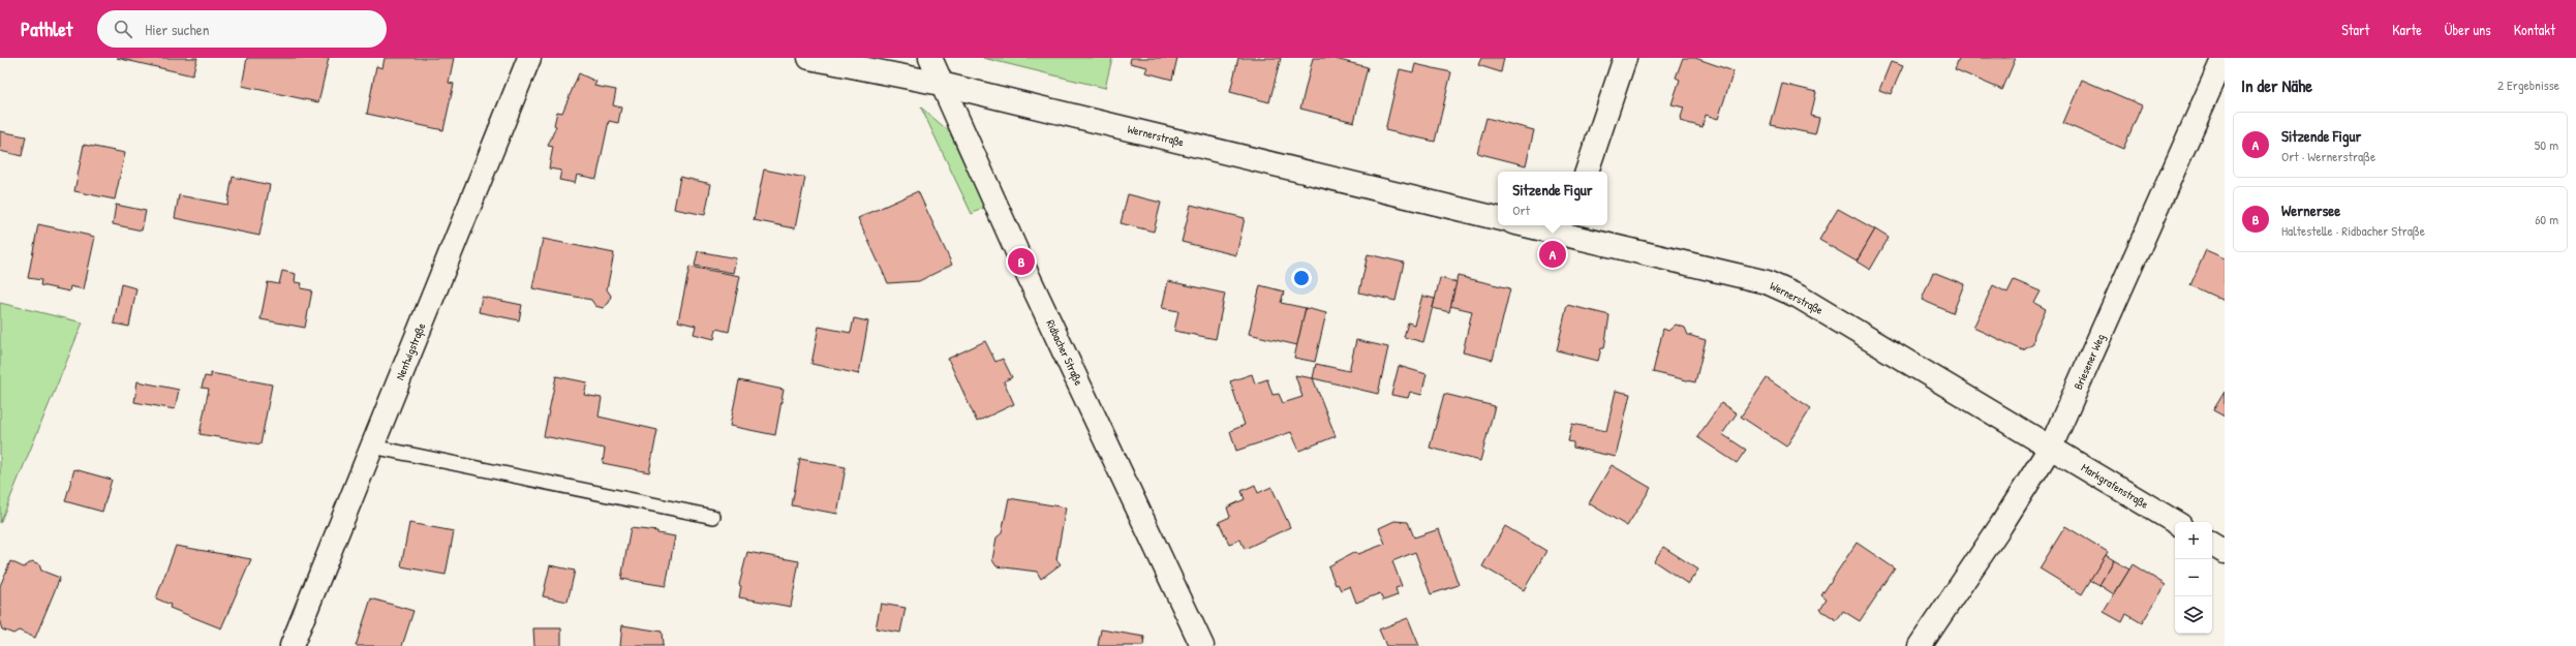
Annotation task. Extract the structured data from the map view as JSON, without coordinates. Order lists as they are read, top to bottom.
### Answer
{
  "streets": {
    "street": [
      "Wernerstraße",
      "Nentwigstraße",
      "Ridbacher Straße",
      "Briesener Weg",
      "Markgrafenstraße"
    ]
  },
  "crossings": [
    ["Wernerstraße", "Ridbacher Straße"],
    ["Wernerstraße", "Briesener Weg"],
    ["Wernerstraße", "Markgrafenstraße"],
    ["Briesener Weg", "Markgrafenstraße"]
  ],
  "page": {
    "header": "Pathlet",
    "search": "Hier suchen",
    "nav": [
      "Start",
      "Karte",
      "Über uns",
      "Kontakt"
    ],
    "heading": ["In der Nähe", "2 Ergebnisse"],
    "list": [
      {
        "mark": "A",
        "name": "Sitzende Figur",
        "note": "Ort · Wernerstraße",
        "value": "50 m"
      },
      {
        "mark": "B",
        "name": "Wernersee",
        "note": "Haltestelle · Ridbacher Straße",
        "value": "60 m"
      }
    ],
    "popup": ["Sitzende Figur", "Ort"],
    "pins": ["A", "B"],
    "map_buttons": ["+", "−"]
  }
}
